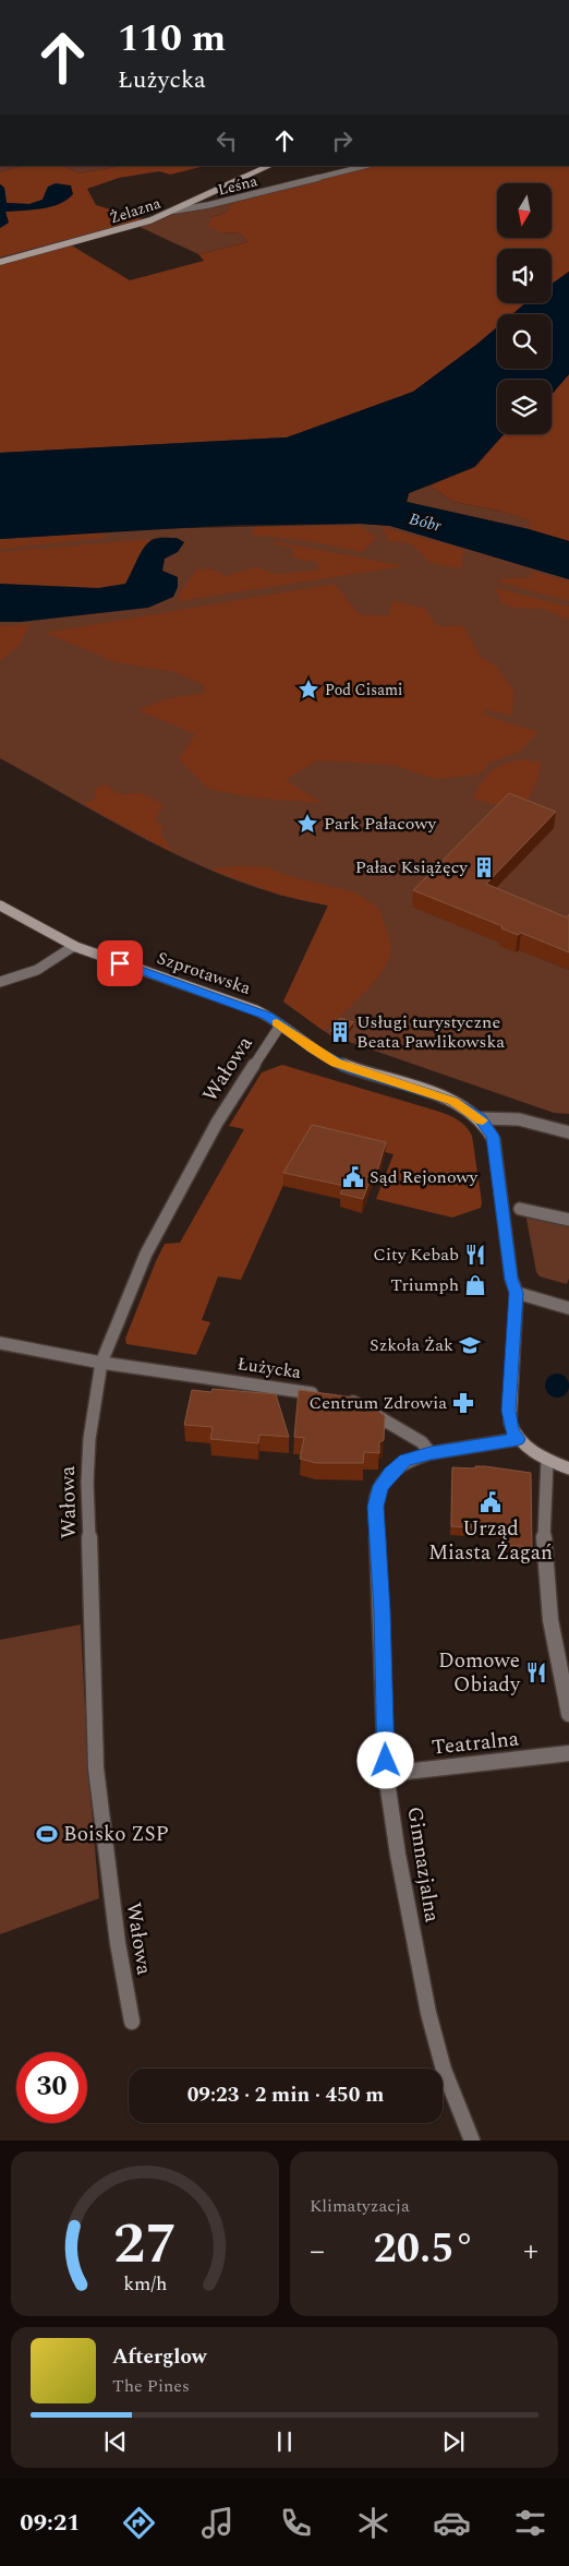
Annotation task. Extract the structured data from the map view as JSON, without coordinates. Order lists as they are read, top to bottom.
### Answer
{
  "streets": {
    "street": [
      "Leśna",
      "Żelazna",
      "Szprotawska",
      "Wałowa",
      "Łużycka",
      "Teatralna",
      "Gimnazjalna"
    ]
  },
  "crossings": [
    ["Leśna", "Żelazna"],
    ["Szprotawska", "Wałowa"],
    ["Wałowa", "Łużycka"],
    ["Teatralna", "Gimnazjalna"]
  ],
  "water": ["Bóbr"],
  "places": {
    "place": ["Pod Cisami", "Park Pałacowy"],
    "building": ["Pałac Książęcy", "Usługi turystyczne Beata Pawlikowska"],
    "public building": ["Sąd Rejonowy", "Urząd Miasta Żagań"],
    "restaurant": ["City Kebab", "Domowe Obiady"],
    "shop": ["Triumph"],
    "school or university": ["Szkoła Żak"],
    "pharmacy": ["Centrum Zdrowia"],
    "sports": ["Boisko ZSP"]
  },
  "north": "bottom",
  "page": {
    "turn": ["110 m", "Łużycka"],
    "limit": "30",
    "trip": "09:23 · 2 min · 450 m",
    "tile": "Klimatyzacja",
    "heat": ["−", "20.5°", "+"],
    "song": ["Afterglow", "The Pines"],
    "tabs": "09:21",
    "gauge": ["27", "km/h"]
  }
}
